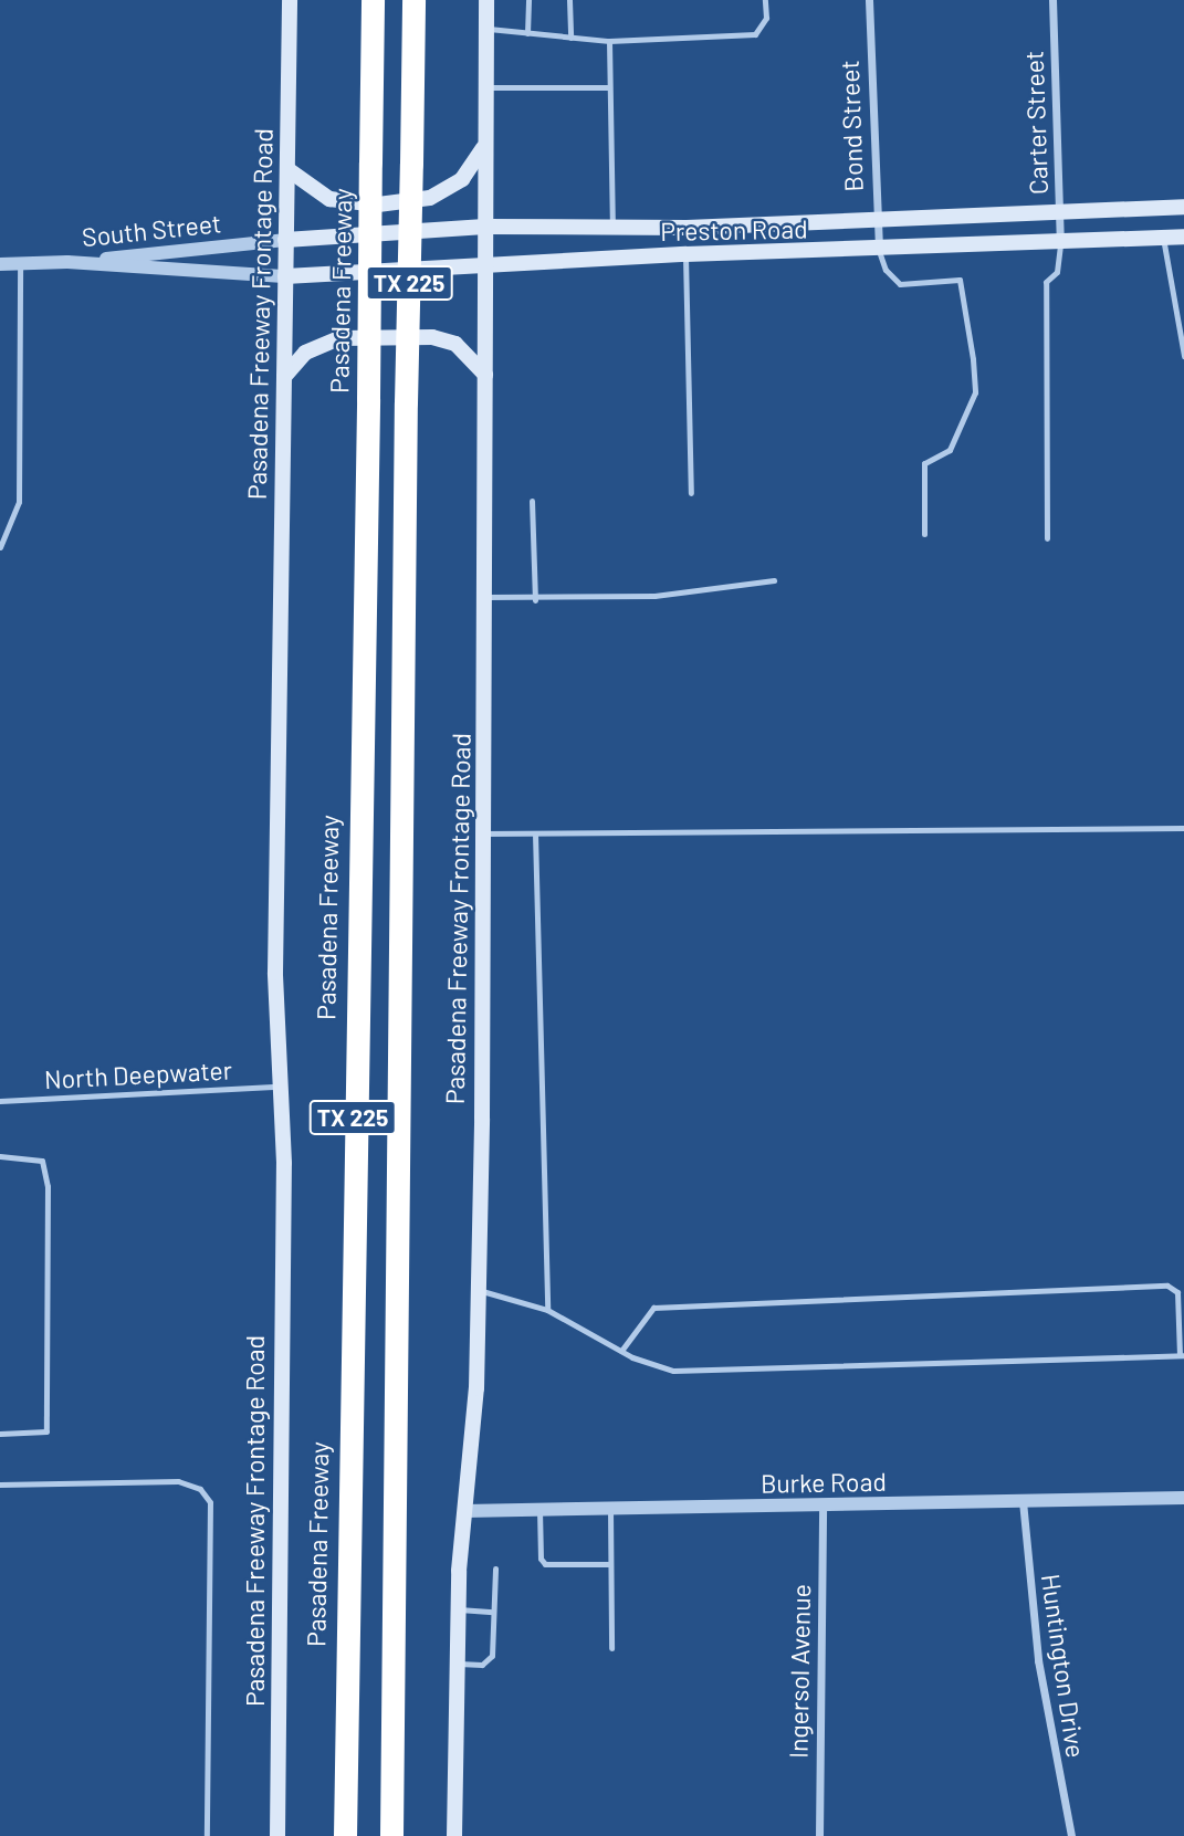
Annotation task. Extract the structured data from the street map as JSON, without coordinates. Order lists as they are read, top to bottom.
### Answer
{
  "streets": {
    "highway": ["TX 225", "Pasadena Freeway"],
    "main road": ["Preston Road", "Pasadena Freeway Frontage Road"],
    "street": [
      "Carter Street",
      "Bond Street",
      "South Street",
      "Burke Road",
      "Huntington Drive",
      "Ingersol Avenue"
    ],
    "lane": ["North Deepwater"]
  },
  "crossings": [
    ["Carter Street", "Preston Road"],
    ["Bond Street", "Preston Road"],
    ["South Street", "Preston Road"],
    ["South Street", "Pasadena Freeway Frontage Road"],
    ["Preston Road", "Pasadena Freeway Frontage Road"],
    ["Pasadena Freeway Frontage Road", "North Deepwater"],
    ["Pasadena Freeway Frontage Road", "Burke Road"],
    ["Burke Road", "Huntington Drive"],
    ["Burke Road", "Ingersol Avenue"]
  ]
}
